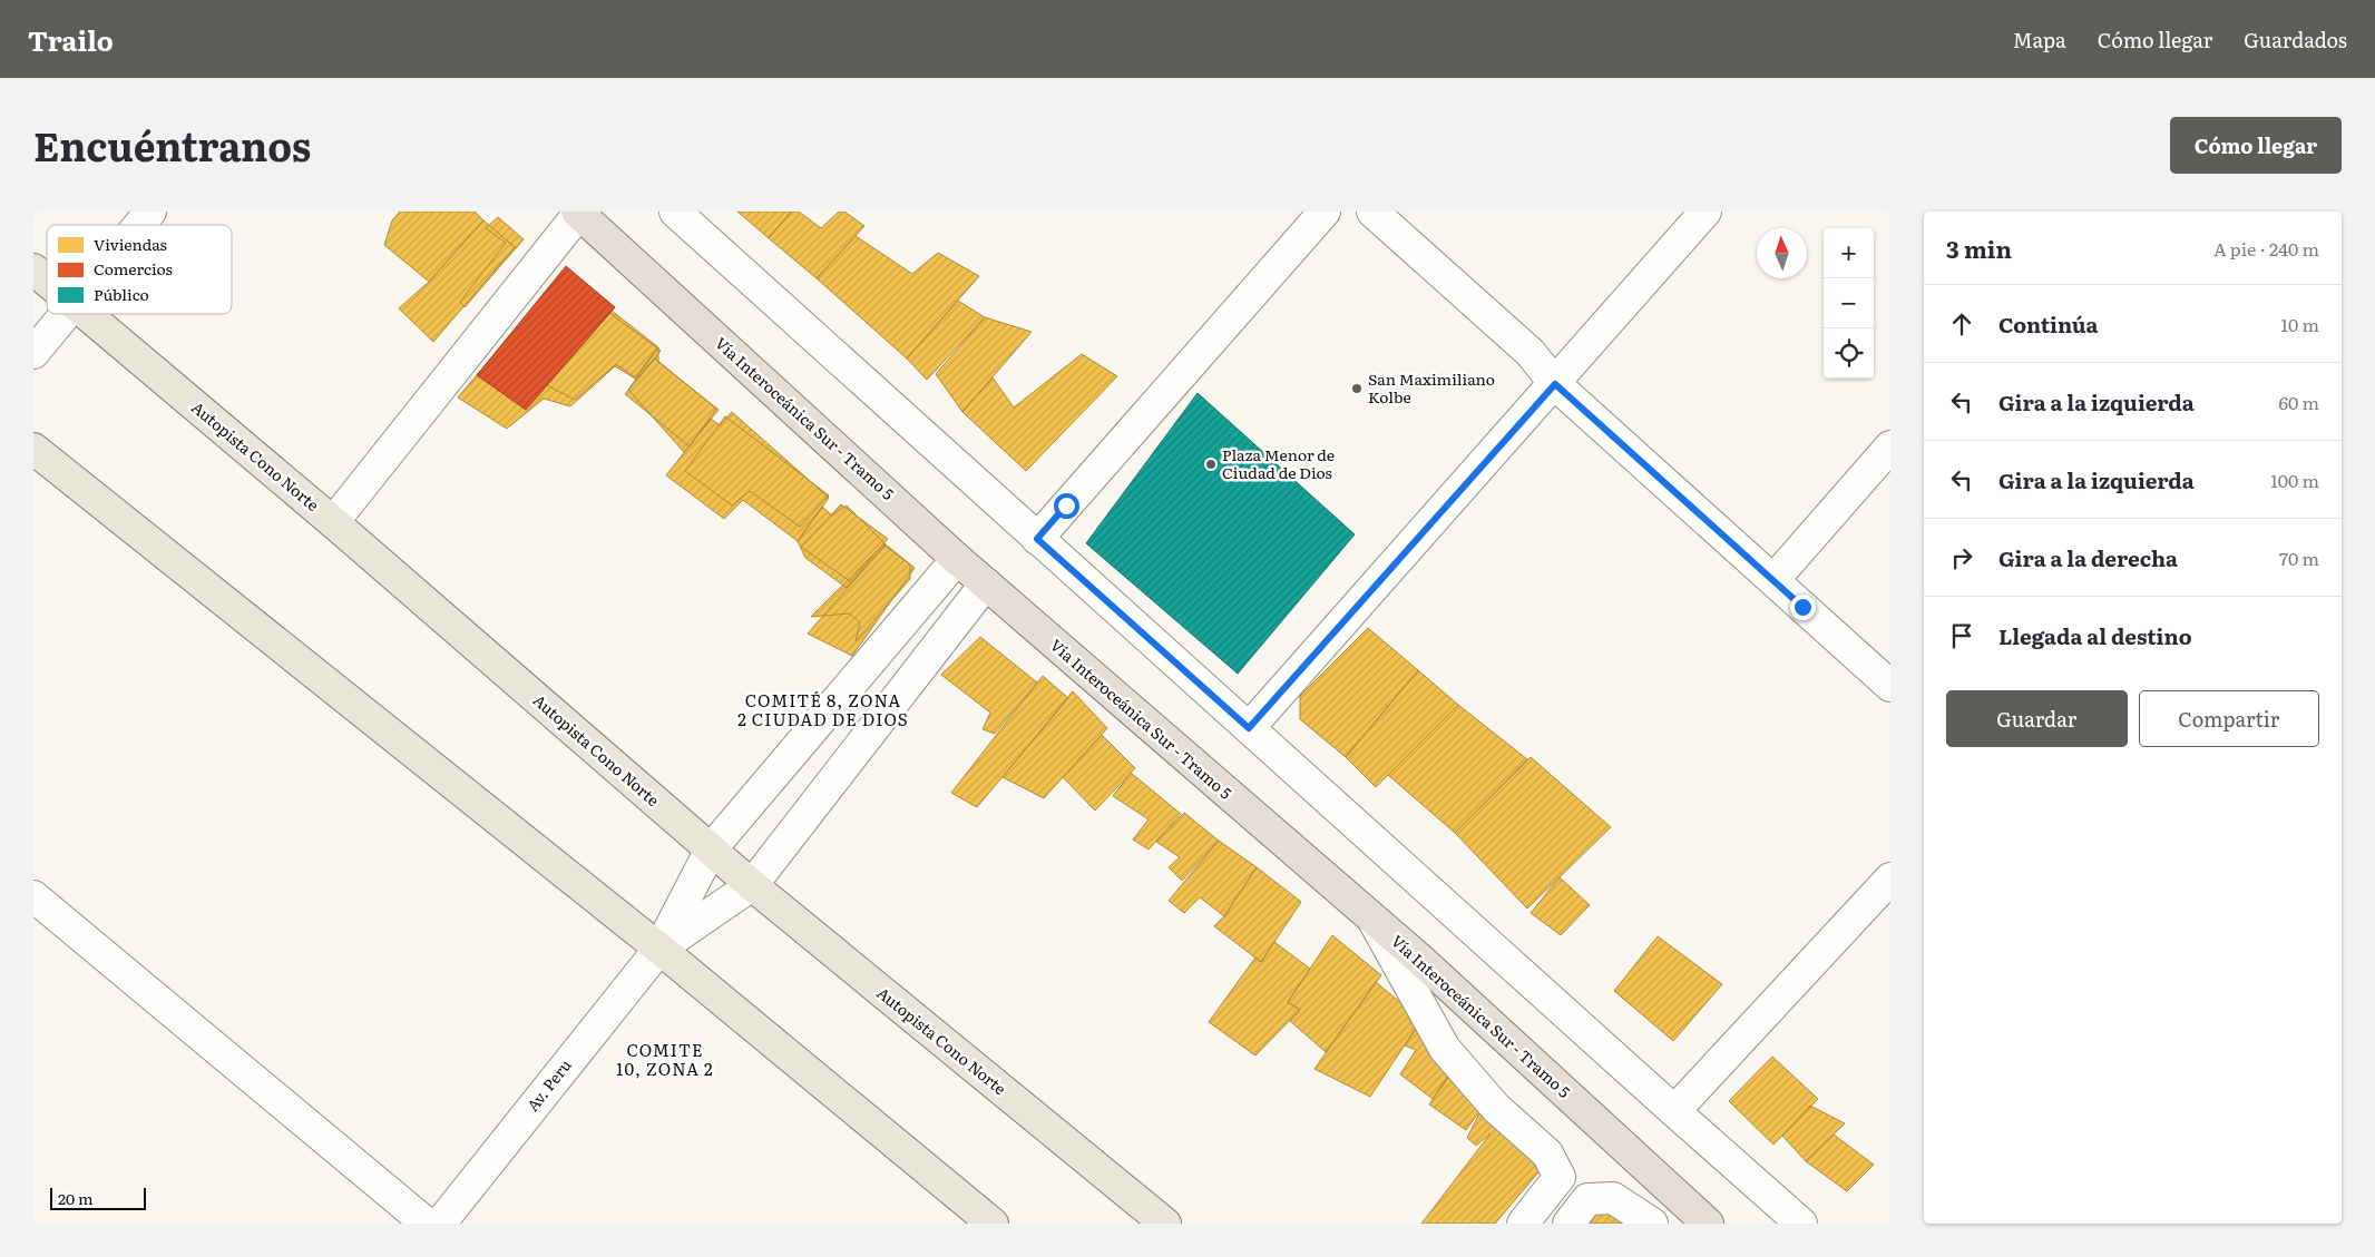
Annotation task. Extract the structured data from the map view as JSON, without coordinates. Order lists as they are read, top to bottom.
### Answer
{
  "streets": {
    "highway": ["Vía Interoceánica Sur - Tramo 5"],
    "main road": ["Autopista Cono Norte"],
    "street": ["Av. Peru"]
  },
  "districts": ["COMITÉ 8, ZONA 2 CIUDAD DE DIOS", "COMITE 10, ZONA 2"],
  "places": ["San Maximiliano Kolbe", "Plaza Menor de Ciudad de Dios"],
  "legend": ["Viviendas", "Comercios", "Público"],
  "scale_bar": "20 m",
  "north": "top",
  "page": {
    "header": "Trailo",
    "nav": ["Mapa", "Cómo llegar", "Guardados"],
    "title": "Encuéntranos",
    "buttons": [
      "Cómo llegar",
      ["Guardar", "Compartir"]
    ],
    "heading": ["3 min", "A pie · 240 m"],
    "map_buttons": ["+", "−"],
    "list": [
      ["Continúa", "10 m"],
      ["Gira a la izquierda", "60 m"],
      ["Gira a la izquierda", "100 m"],
      ["Gira a la derecha", "70 m"],
      "Llegada al destino"
    ],
    "scale": "20 m"
  }
}
